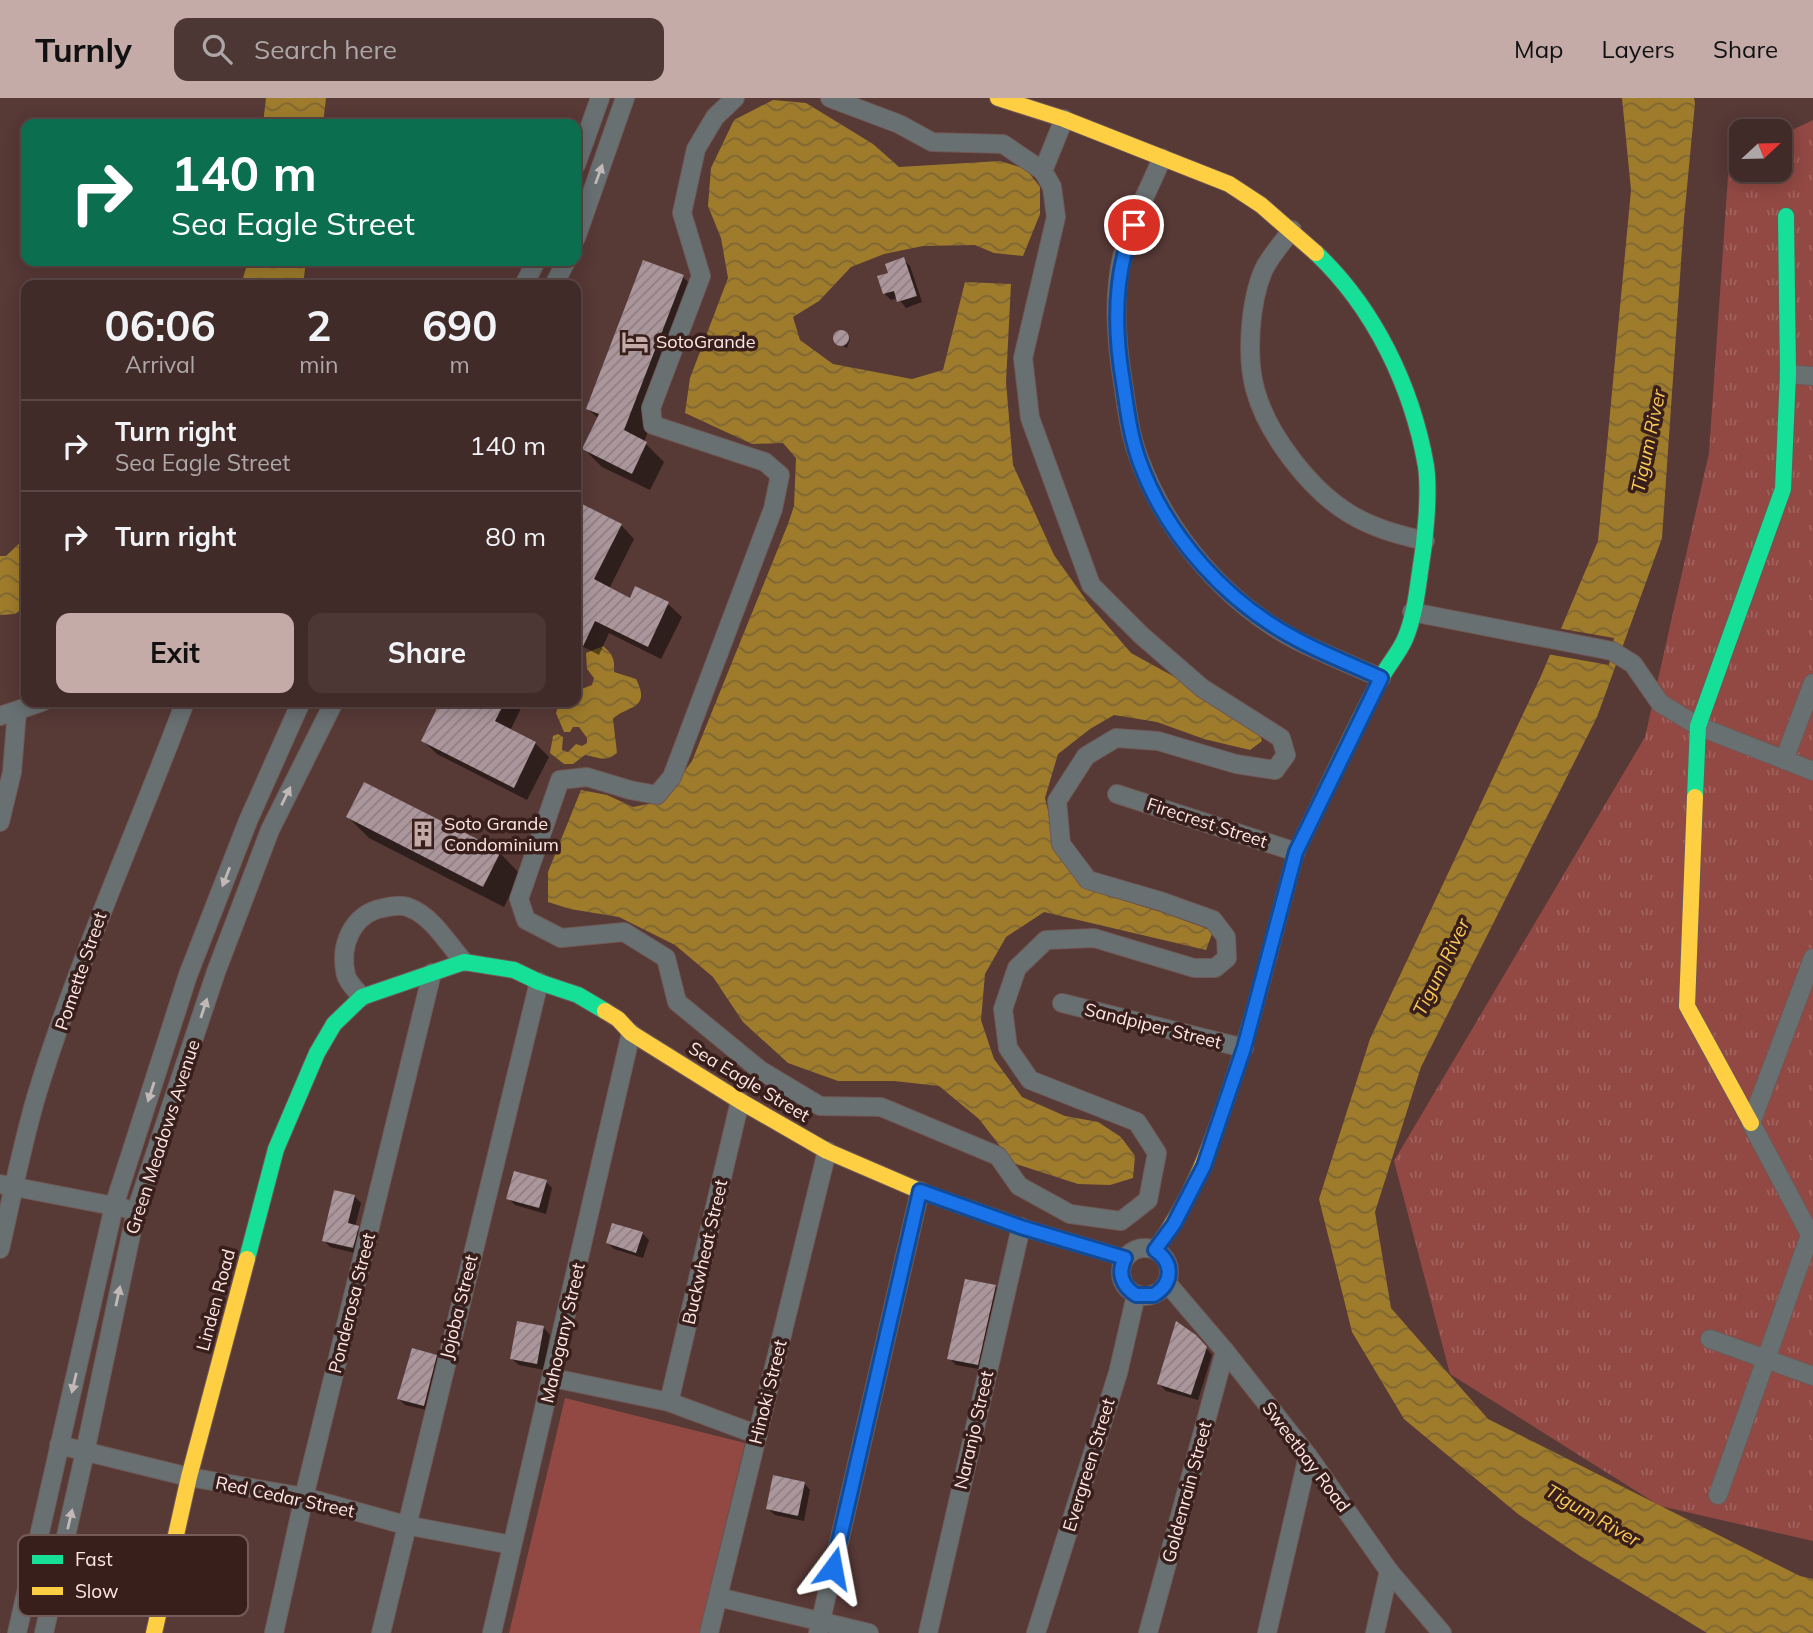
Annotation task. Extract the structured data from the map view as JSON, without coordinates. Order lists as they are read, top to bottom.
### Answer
{
  "streets": {
    "street": [
      "Firecrest Street",
      "Pomette Street",
      "Sandpiper Street",
      "Sea Eagle Street",
      "Green Meadows Avenue",
      "Buckwheat Street",
      "Linden Road",
      "Ponderosa Street",
      "Jojoba Street",
      "Mahogany Street",
      "Hinoki Street",
      "Naranjo Street",
      "Sweetbay Road",
      "Evergreen Street",
      "Goldenrain Street",
      "Red Cedar Street"
    ]
  },
  "crossings": [
    ["Sea Eagle Street", "Buckwheat Street"],
    ["Sea Eagle Street", "Linden Road"],
    ["Sea Eagle Street", "Ponderosa Street"],
    ["Sea Eagle Street", "Jojoba Street"],
    ["Sea Eagle Street", "Mahogany Street"],
    ["Sea Eagle Street", "Hinoki Street"],
    ["Sea Eagle Street", "Naranjo Street"],
    ["Sea Eagle Street", "Sweetbay Road"],
    ["Sea Eagle Street", "Evergreen Street"],
    ["Green Meadows Avenue", "Red Cedar Street"],
    ["Linden Road", "Red Cedar Street"],
    ["Ponderosa Street", "Red Cedar Street"],
    ["Jojoba Street", "Red Cedar Street"],
    ["Mahogany Street", "Red Cedar Street"],
    ["Sweetbay Road", "Evergreen Street"],
    ["Sweetbay Road", "Goldenrain Street"]
  ],
  "water": ["Tigum River"],
  "places": {
    "hotel": ["SotoGrande"],
    "building": ["Soto Grande Condominium"]
  },
  "legend": ["Fast", "Slow"],
  "north": "right",
  "page": {
    "header": "Turnly",
    "search": "Search here",
    "nav": ["Map", "Layers", "Share"],
    "turn": ["140 m", "Sea Eagle Street"],
    "eta": [
      "06:06",
      "Arrival",
      "2",
      "min",
      "690",
      "m"
    ],
    "list": [
      {
        "name": "Turn right",
        "note": "Sea Eagle Street",
        "value": "140 m"
      },
      {
        "name": "Turn right",
        "value": "80 m"
      }
    ],
    "buttons": ["Exit", "Share"]
  }
}
